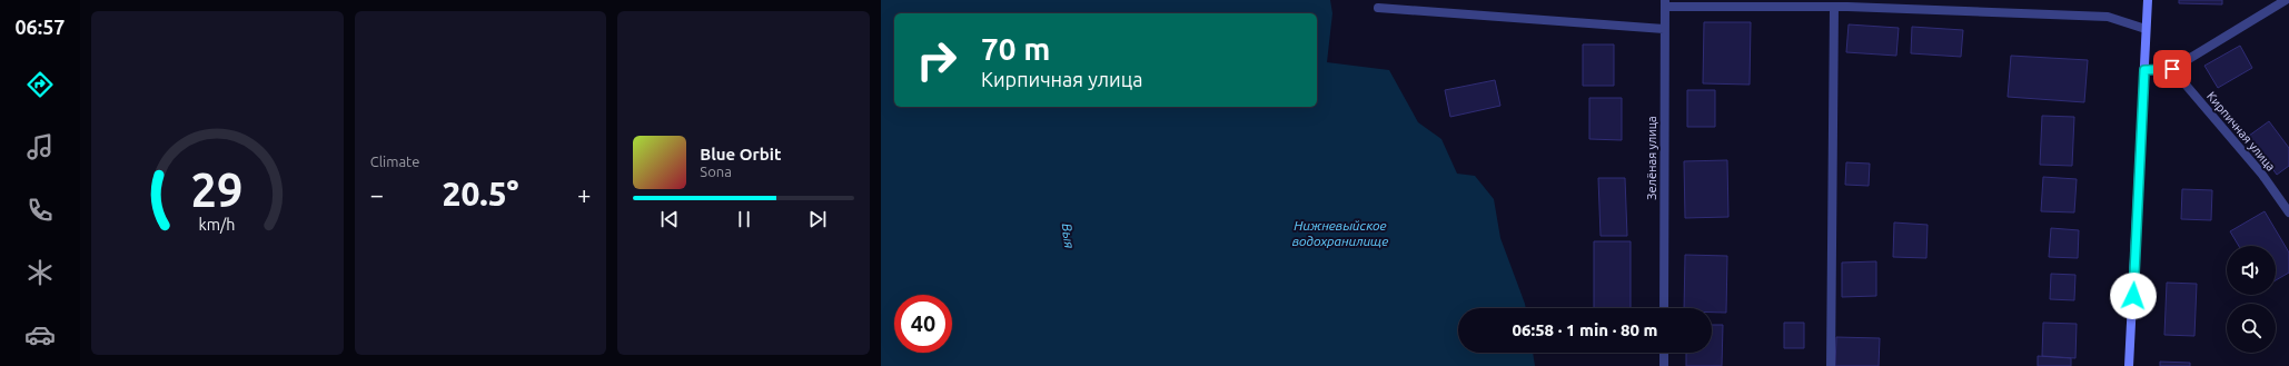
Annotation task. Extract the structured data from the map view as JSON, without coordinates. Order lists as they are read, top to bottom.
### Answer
{
  "streets": {
    "street": ["Кирпичная улица", "Зелёная улица"]
  },
  "water": ["Нижневыйское водохранилище", "Выя"],
  "page": {
    "tabs": "06:57",
    "tile": "Climate",
    "turn": ["70 m", "Кирпичная улица"],
    "song": ["Blue Orbit", "Sona"],
    "heat": ["−", "20.5°", "+"],
    "limit": "40",
    "trip": "06:58 · 1 min · 80 m",
    "gauge": ["29", "km/h"]
  }
}
